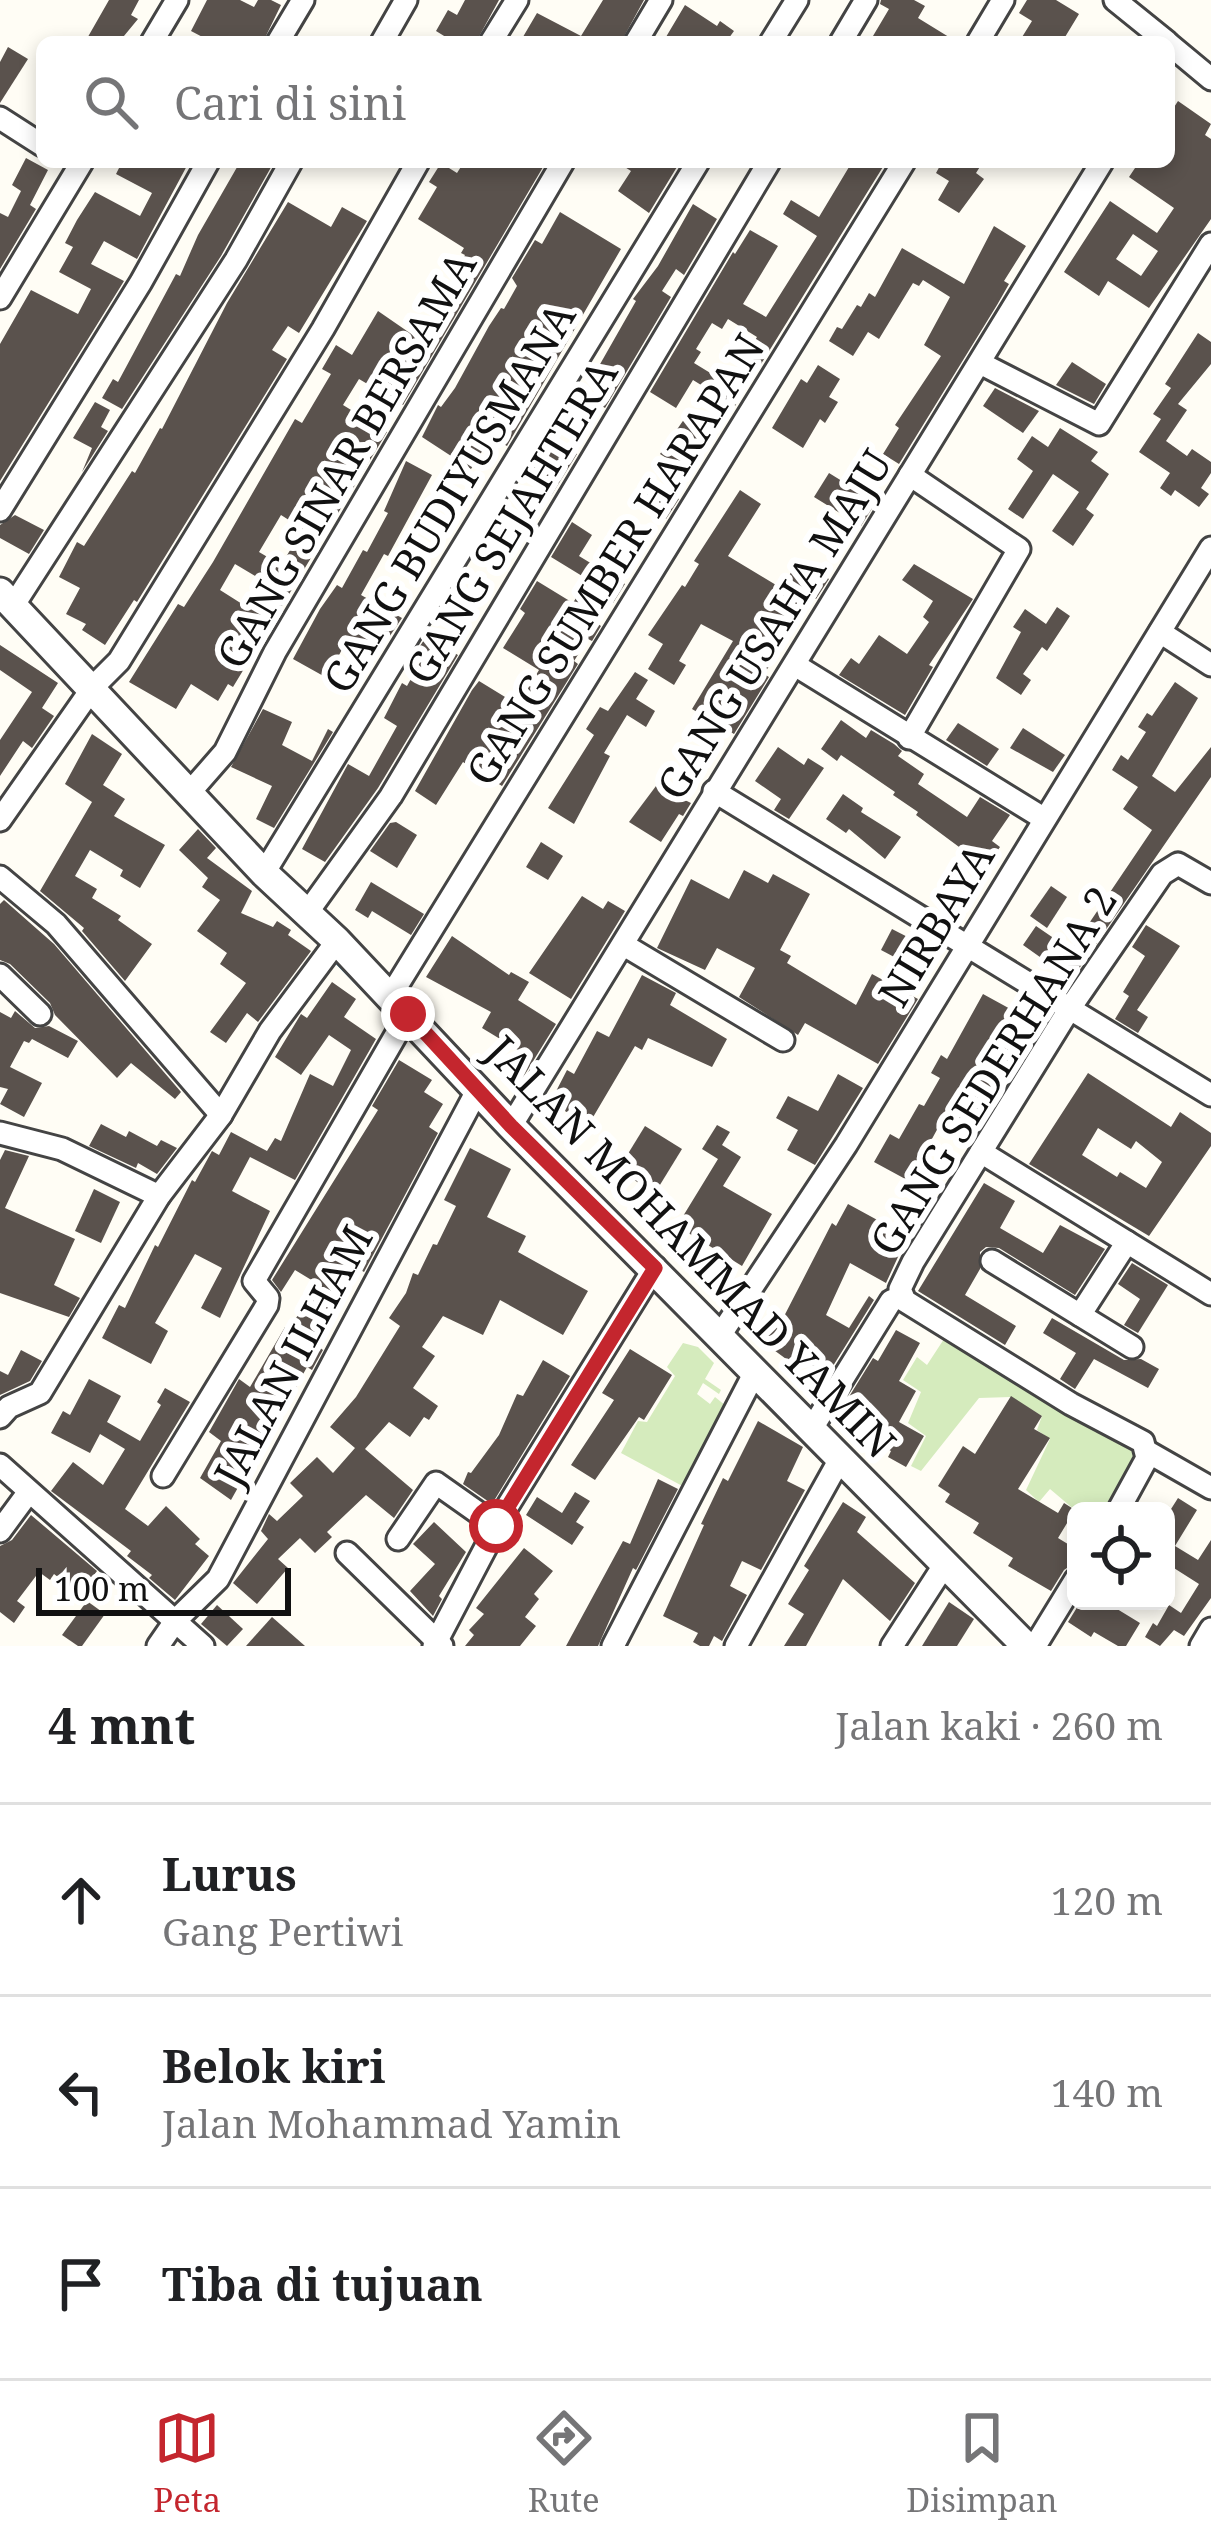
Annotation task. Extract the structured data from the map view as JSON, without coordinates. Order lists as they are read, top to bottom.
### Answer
{
  "streets": {
    "street": [
      "GANG SINAR BERSAMA",
      "GANG BUDIYUSMANA",
      "GANG SEJAHTERA",
      "GANG SUMBER HARAPAN",
      "GANG USAHA MAJU",
      "NIRBAYA",
      "GANG SEDERHANA 2",
      "JALAN MOHAMMAD YAMIN",
      "JALAN ILHAM"
    ]
  },
  "crossings": [
    ["GANG SINAR BERSAMA", "JALAN MOHAMMAD YAMIN"],
    ["GANG BUDIYUSMANA", "JALAN MOHAMMAD YAMIN"],
    ["GANG SEJAHTERA", "JALAN MOHAMMAD YAMIN"],
    ["GANG SUMBER HARAPAN", "JALAN MOHAMMAD YAMIN"],
    ["GANG USAHA MAJU", "JALAN MOHAMMAD YAMIN"],
    ["NIRBAYA", "JALAN MOHAMMAD YAMIN"],
    ["JALAN MOHAMMAD YAMIN", "JALAN ILHAM"]
  ],
  "scale_bar": "100 m",
  "page": {
    "search": "Cari di sini",
    "scale": "100 m",
    "heading": ["4 mnt", "Jalan kaki · 260 m"],
    "list": [
      ["Lurus", "Gang Pertiwi", "120 m"],
      ["Belok kiri", "Jalan Mohammad Yamin", "140 m"],
      "Tiba di tujuan"
    ],
    "nav": ["Peta", "Rute", "Disimpan"]
  }
}
